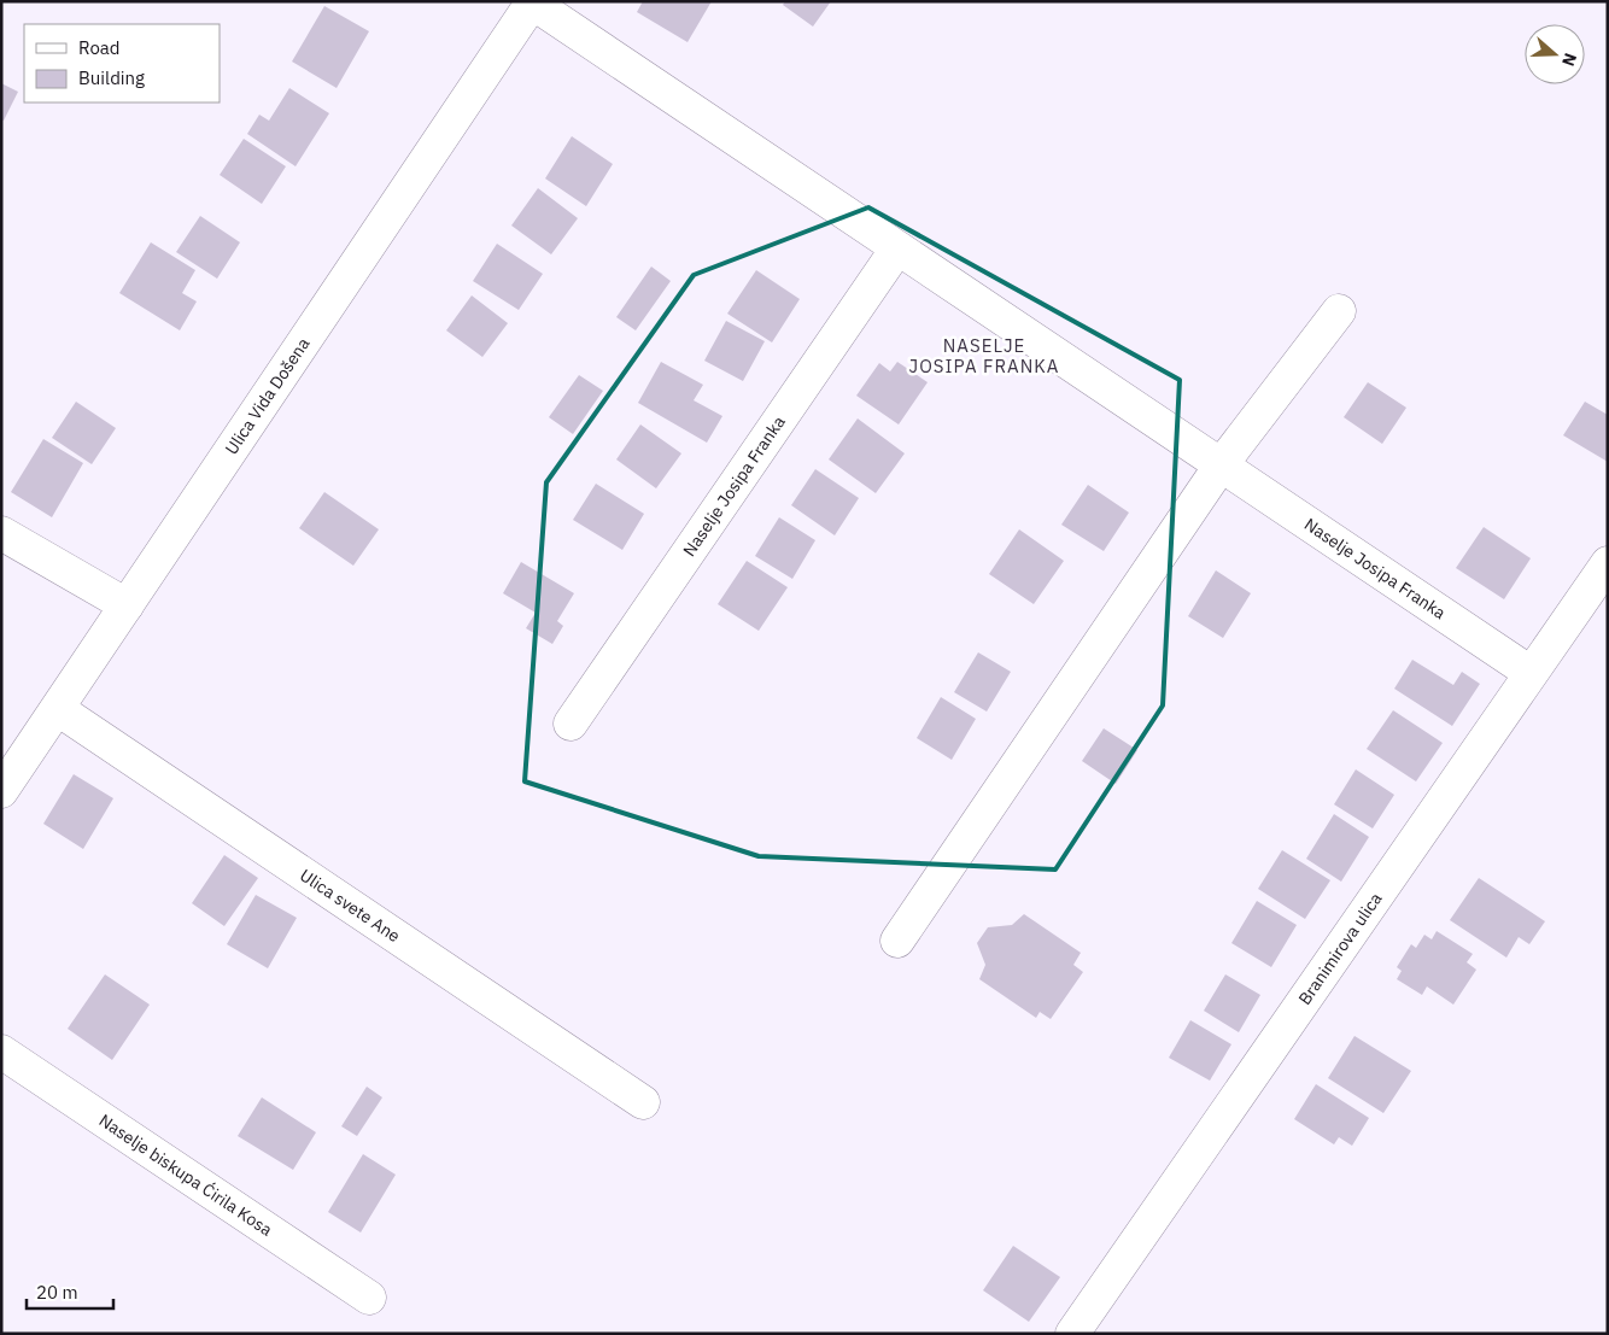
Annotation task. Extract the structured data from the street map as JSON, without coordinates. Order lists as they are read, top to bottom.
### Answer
{
  "streets": {
    "street": [
      "Ulica Vida Došena",
      "Naselje Josipa Franka",
      "Ulica svete Ane",
      "Branimirova ulica",
      "Naselje biskupa Ćirila Kosa"
    ]
  },
  "crossings": [
    ["Ulica Vida Došena", "Naselje Josipa Franka"],
    ["Ulica Vida Došena", "Ulica svete Ane"],
    ["Naselje Josipa Franka", "Branimirova ulica"]
  ],
  "districts": ["NASELJE JOSIPA FRANKA"],
  "legend": ["Road", "Building"],
  "scale_bar": "20 m",
  "north": "right"
}
